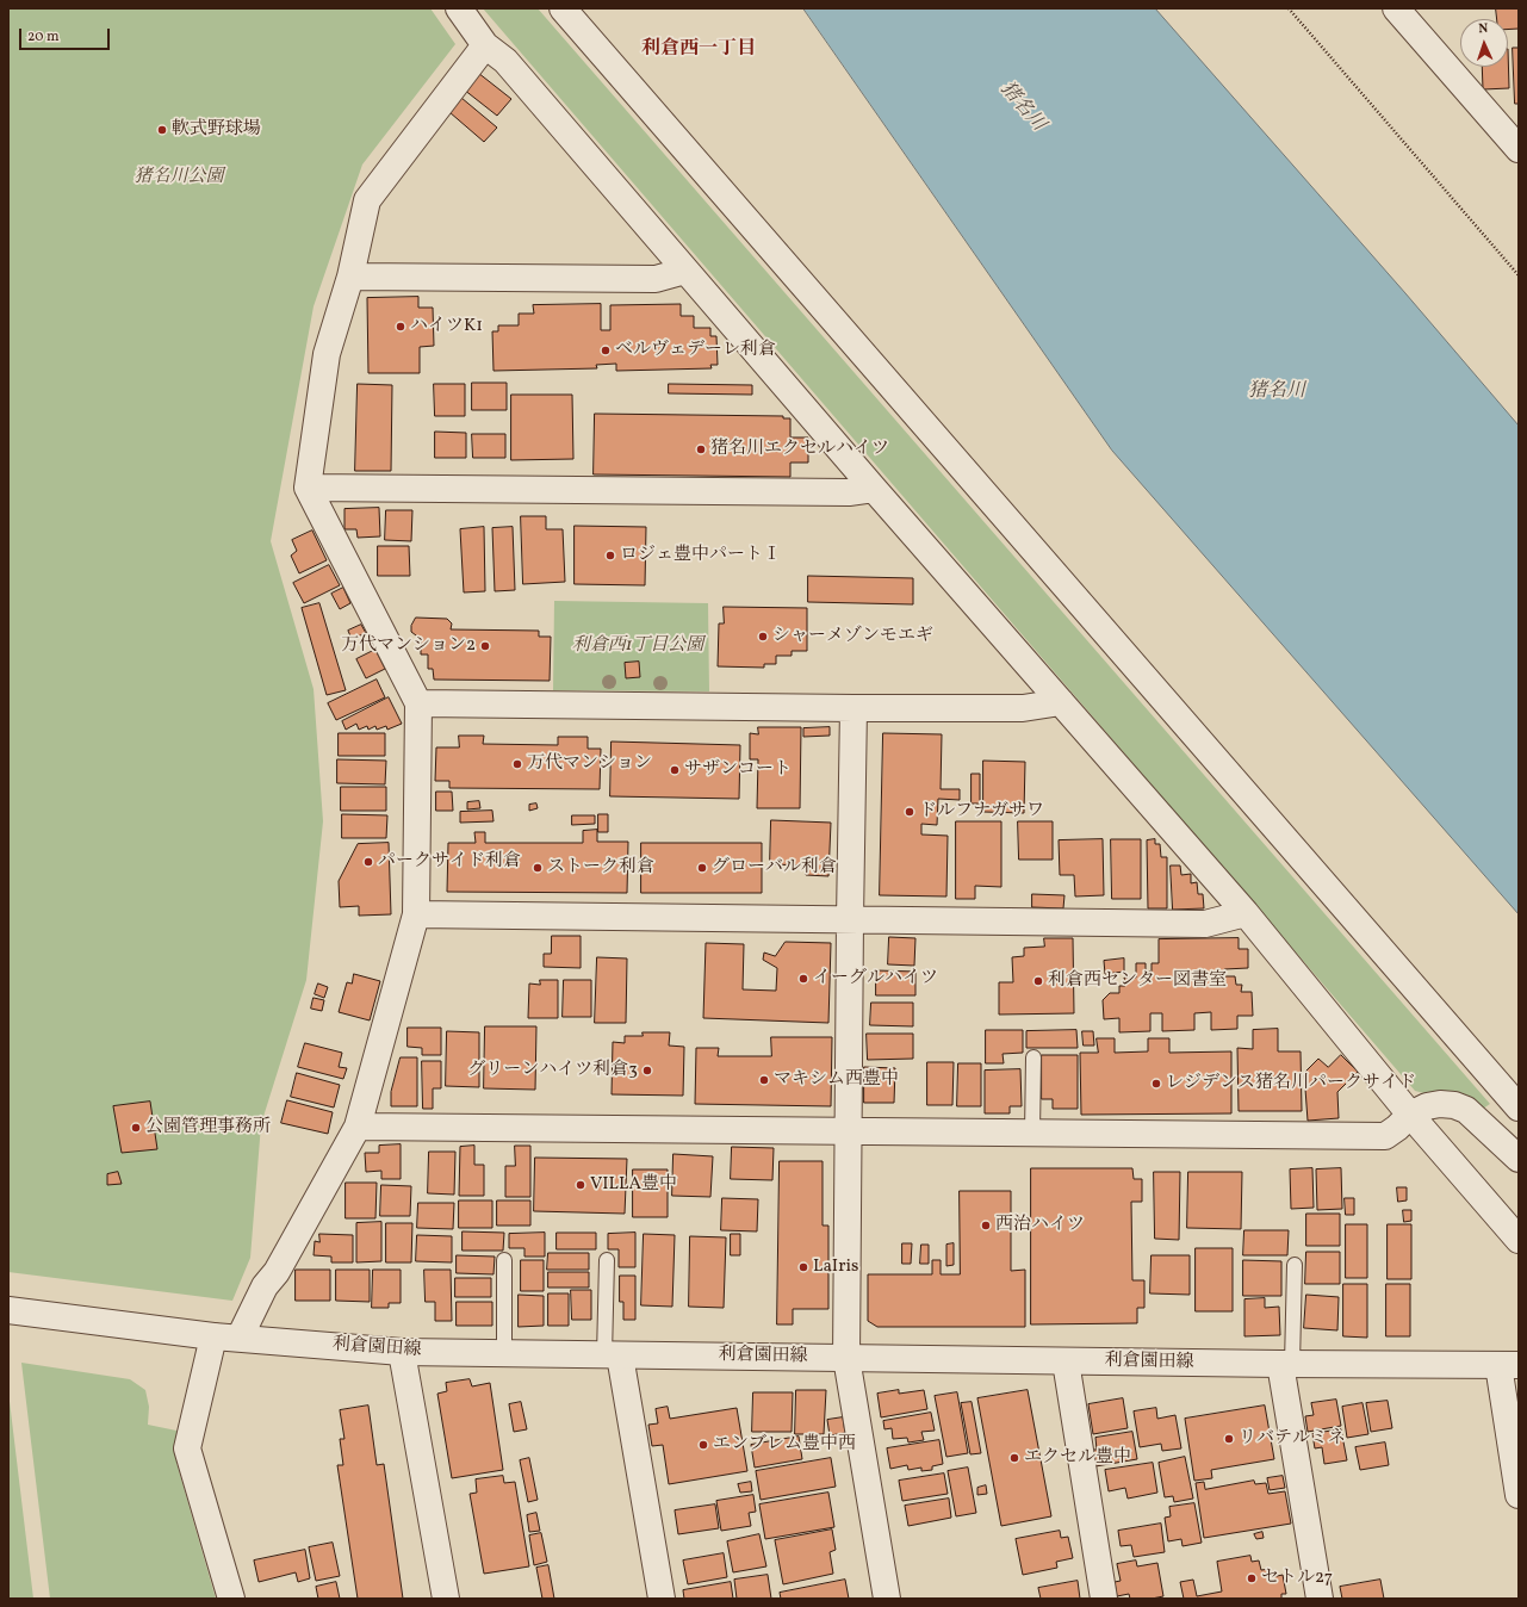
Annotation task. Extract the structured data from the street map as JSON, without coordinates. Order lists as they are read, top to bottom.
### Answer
{
  "streets": {
    "street": ["利倉園田線"]
  },
  "districts": ["利倉西一丁目"],
  "water": ["猪名川"],
  "parks": ["猪名川公園", "利倉西1丁目公園"],
  "places": [
    "軟式野球場",
    "ハイツK1",
    "ベルヴェデーレ利倉",
    "猪名川エクセルハイツ",
    "ロジェ豊中パートⅠ",
    "シャーメゾンモエギ",
    "万代マンション2",
    "万代マンション",
    "サザンコート",
    "ドルフナガサワ",
    "パークサイド利倉",
    "ストーク利倉",
    "グローバル利倉",
    "イーグルハイツ",
    "利倉西センター図書室",
    "グリーンハイツ利倉3",
    "マキシム西豊中",
    "レジデンス猪名川パークサイド",
    "公園管理事務所",
    "VILLA豊中",
    "西治ハイツ",
    "LaIris",
    "リバテルミネ",
    "エンブレム豊中西",
    "エクセル豊中",
    "セトル27"
  ],
  "scale_bar": "20 m",
  "north": "top"
}
